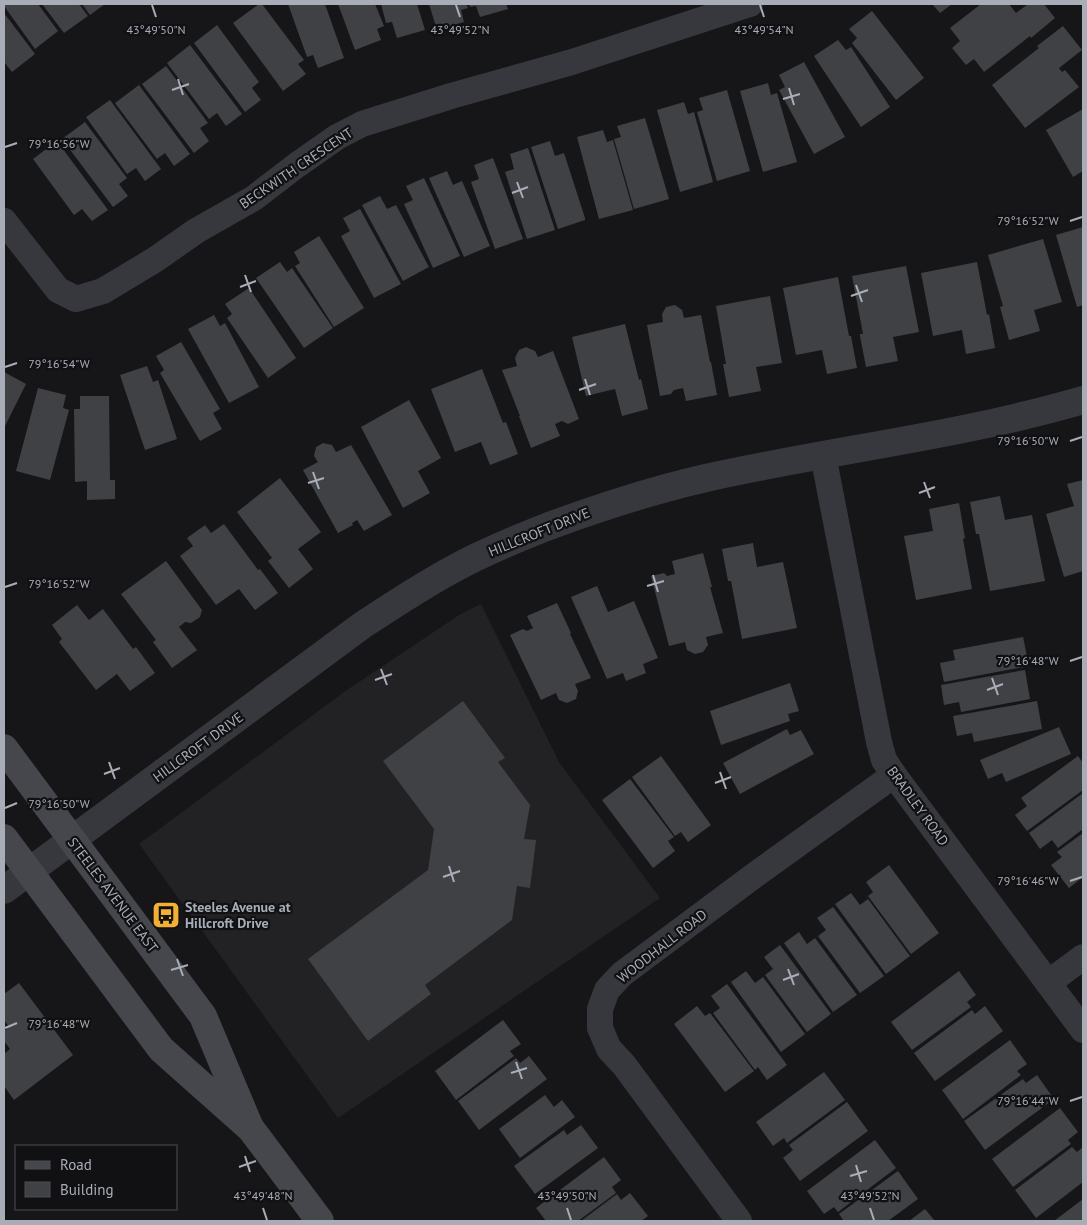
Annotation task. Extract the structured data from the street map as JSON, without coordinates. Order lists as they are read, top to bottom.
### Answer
{
  "streets": {
    "main road": ["STEELES AVENUE EAST"],
    "street": [
      "BECKWITH CRESCENT",
      "HILLCROFT DRIVE",
      "BRADLEY ROAD",
      "WOODHALL ROAD"
    ]
  },
  "crossings": [
    ["HILLCROFT DRIVE", "BRADLEY ROAD"],
    ["HILLCROFT DRIVE", "STEELES AVENUE EAST"],
    ["BRADLEY ROAD", "WOODHALL ROAD"]
  ],
  "places": {
    "bus stop": ["Steeles Avenue at Hillcroft Drive"]
  },
  "legend": ["Road", "Building"],
  "coordinates": [
    "43°49'50\"N",
    "43°49'52\"N",
    "43°49'54\"N",
    "79°16'56\"W",
    "79°16'52\"W",
    "79°16'54\"W",
    "79°16'50\"W",
    "79°16'48\"W",
    "79°16'46\"W",
    "79°16'44\"W",
    "43°49'48\"N"
  ]
}
